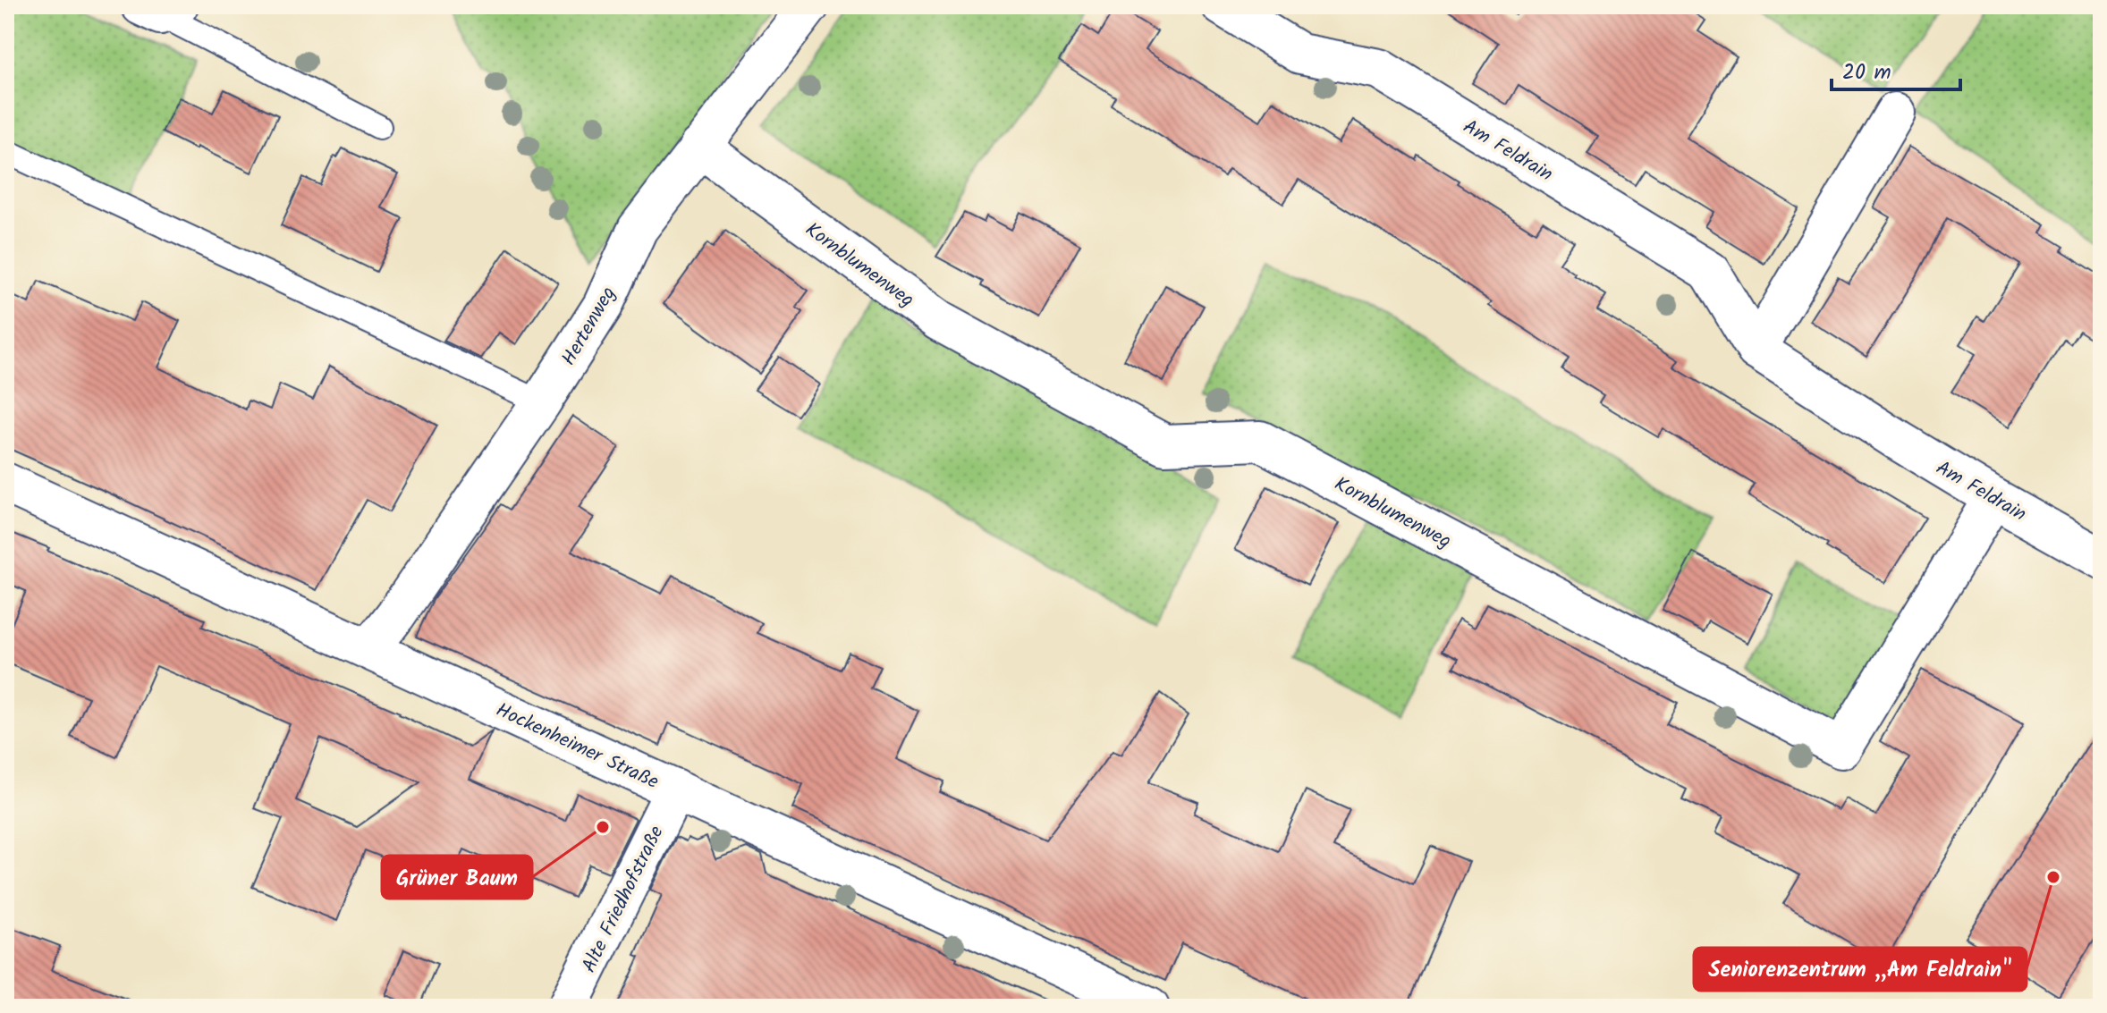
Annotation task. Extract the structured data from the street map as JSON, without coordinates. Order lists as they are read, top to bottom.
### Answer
{
  "streets": {
    "street": [
      "Am Feldrain",
      "Kornblumenweg",
      "Hertenweg",
      "Hockenheimer Straße",
      "Alte Friedhofstraße"
    ]
  },
  "crossings": [
    ["Am Feldrain", "Kornblumenweg"],
    ["Kornblumenweg", "Hertenweg"],
    ["Hertenweg", "Hockenheimer Straße"],
    ["Hockenheimer Straße", "Alte Friedhofstraße"]
  ],
  "places": ["Grüner Baum", "Seniorenzentrum „Am Feldrain\""],
  "scale_bar": "20 m"
}
